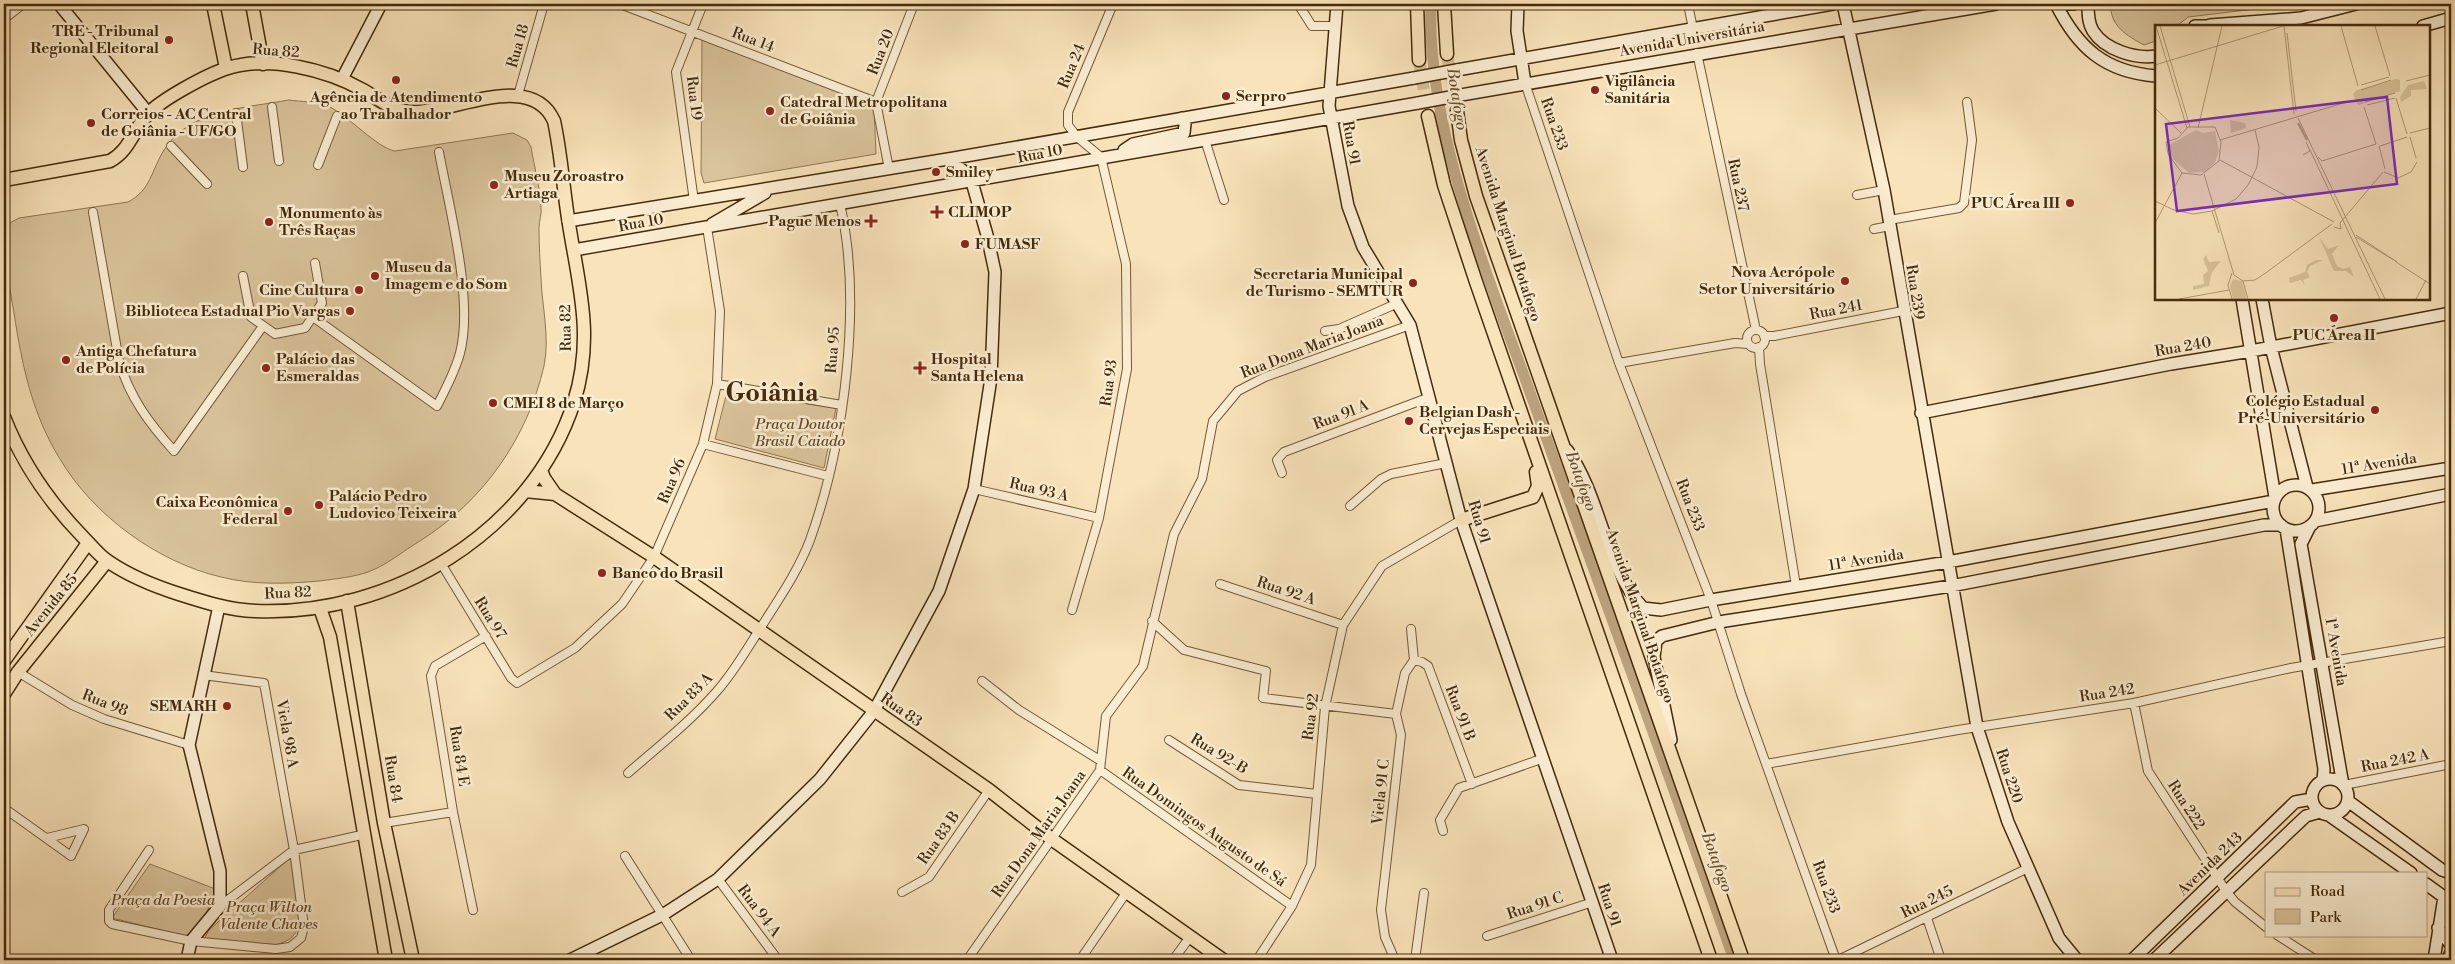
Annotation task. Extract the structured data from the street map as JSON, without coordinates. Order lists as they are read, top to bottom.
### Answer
{
  "streets": {
    "main road": [
      "Avenida Universitária",
      "Rua 82",
      "Rua 233",
      "Rua 91",
      "Rua 10",
      "Avenida Marginal Botafogo",
      "Rua 239",
      "Rua 240",
      "11ª Avenida",
      "Avenida 85",
      "1ª Avenida",
      "Rua 83",
      "Rua 220",
      "Rua 84",
      "Avenida 243"
    ],
    "street": [
      "Rua 14",
      "Rua 18",
      "Rua 20",
      "Rua 24",
      "Rua 19",
      "Rua 237",
      "Rua 241",
      "Rua Dona Maria Joana",
      "Rua 95",
      "Rua 93",
      "Rua 91 A",
      "Rua 96",
      "Rua 93 A",
      "Rua 92 A",
      "Rua 97",
      "Rua 242",
      "Rua 83 A",
      "Rua 98",
      "Rua 91 B",
      "Rua 92",
      "Viela 98 A",
      "Rua 92-B",
      "Rua 84 E",
      "Rua 242 A",
      "Viela 91 C",
      "Rua 222",
      "Rua Domingos Augusto de Sá",
      "Rua 83 B",
      "Rua 245",
      "Rua 91 C",
      "Rua 94 A"
    ]
  },
  "crossings": [
    ["Avenida Universitária", "Rua 233"],
    ["Avenida Universitária", "Rua 10"],
    ["Avenida Universitária", "Rua 237"],
    ["Avenida Universitária", "Rua 239"],
    ["Rua 14", "Rua 20"],
    ["Rua 14", "Rua 19"],
    ["Rua 18", "Rua 82"],
    ["Rua 82", "Rua 10"],
    ["Rua 82", "Avenida 85"],
    ["Rua 82", "Rua 97"],
    ["Rua 82", "Rua 83"],
    ["Rua 82", "Rua 84"],
    ["Rua 24", "Rua 10"],
    ["Rua 19", "Rua 10"],
    ["Rua 233", "11ª Avenida"],
    ["Rua 233", "Rua 242"],
    ["Rua 233", "Rua 245"],
    ["Rua 91", "Rua 10"],
    ["Rua 91", "Rua Dona Maria Joana"],
    ["Rua 91", "Rua 91 A"],
    ["Rua 91", "Rua 92"],
    ["Rua 91", "Rua 91 C"],
    ["Rua 10", "Rua 95"],
    ["Rua 10", "Rua 93"],
    ["Rua 10", "Rua 96"],
    ["Avenida Marginal Botafogo", "11ª Avenida"],
    ["Rua 239", "Rua 241"],
    ["Rua 239", "Rua 240"],
    ["Rua 239", "11ª Avenida"],
    ["Rua 239", "Rua 220"],
    ["Rua Dona Maria Joana", "Rua 83"],
    ["Rua Dona Maria Joana", "Rua Domingos Augusto de Sá"],
    ["Rua 95", "Rua 83 A"],
    ["Rua 95", "Rua 83"],
    ["Rua 93", "Rua 93 A"],
    ["11ª Avenida", "1ª Avenida"],
    ["Rua 96", "Rua 97"],
    ["Rua 96", "Rua 83"],
    ["Rua 92 A", "Rua 92"],
    ["Avenida 85", "Rua 98"],
    ["Rua 97", "Rua 84 E"],
    ["1ª Avenida", "Rua 242"],
    ["1ª Avenida", "Rua 242 A"],
    ["1ª Avenida", "Avenida 243"],
    ["Rua 242", "Rua 220"],
    ["Rua 242", "Rua 222"],
    ["Rua 83 A", "Rua 83"],
    ["Rua 83", "Rua 83 B"],
    ["Rua 91 B", "Viela 91 C"],
    ["Rua 92", "Rua 92-B"],
    ["Rua 92", "Rua Domingos Augusto de Sá"],
    ["Rua 242 A", "Avenida 243"],
    ["Rua 220", "Rua 245"],
    ["Rua 222", "Avenida 243"]
  ],
  "districts": ["Goiânia"],
  "water": ["Botafogo"],
  "parks": ["Praça Doutor Brasil Caiado", "Praça da Poesia", "Praça Wilton Valente Chaves"],
  "places": {
    "other": [
      "TRE - Tribunal Regional Eleitoral",
      "Agência de Atendimento ao Trabalhador",
      "Vigilância Sanitária",
      "Serpro",
      "Catedral Metropolitana de Goiânia",
      "Correios - AC Central de Goiânia - UF/GO",
      "Smiley",
      "Museu Zoroastro Artiaga",
      "PUC Área III",
      "Monumento às Três Raças",
      "FUMASF",
      "Museu da Imagem e do Som",
      "Nova Acrópole Setor Universitário",
      "Secretaria Municipal de Turismo - SEMTUR",
      "Cine Cultura",
      "Biblioteca Estadual Pio Vargas",
      "PUC Área II",
      "Antiga Chefatura de Polícia",
      "Palácio das Esmeraldas",
      "CMEI 8 de Março",
      "Colégio Estadual Pré-Universitário",
      "Belgian Dash - Cervejas Especiais",
      "Palácio Pedro Ludovico Teixeira",
      "Caixa Econômica Federal",
      "Banco do Brasil",
      "SEMARH"
    ],
    "health": ["CLIMOP", "Pague Menos", "Hospital Santa Helena"]
  },
  "legend": ["Road", "Park"]
}
